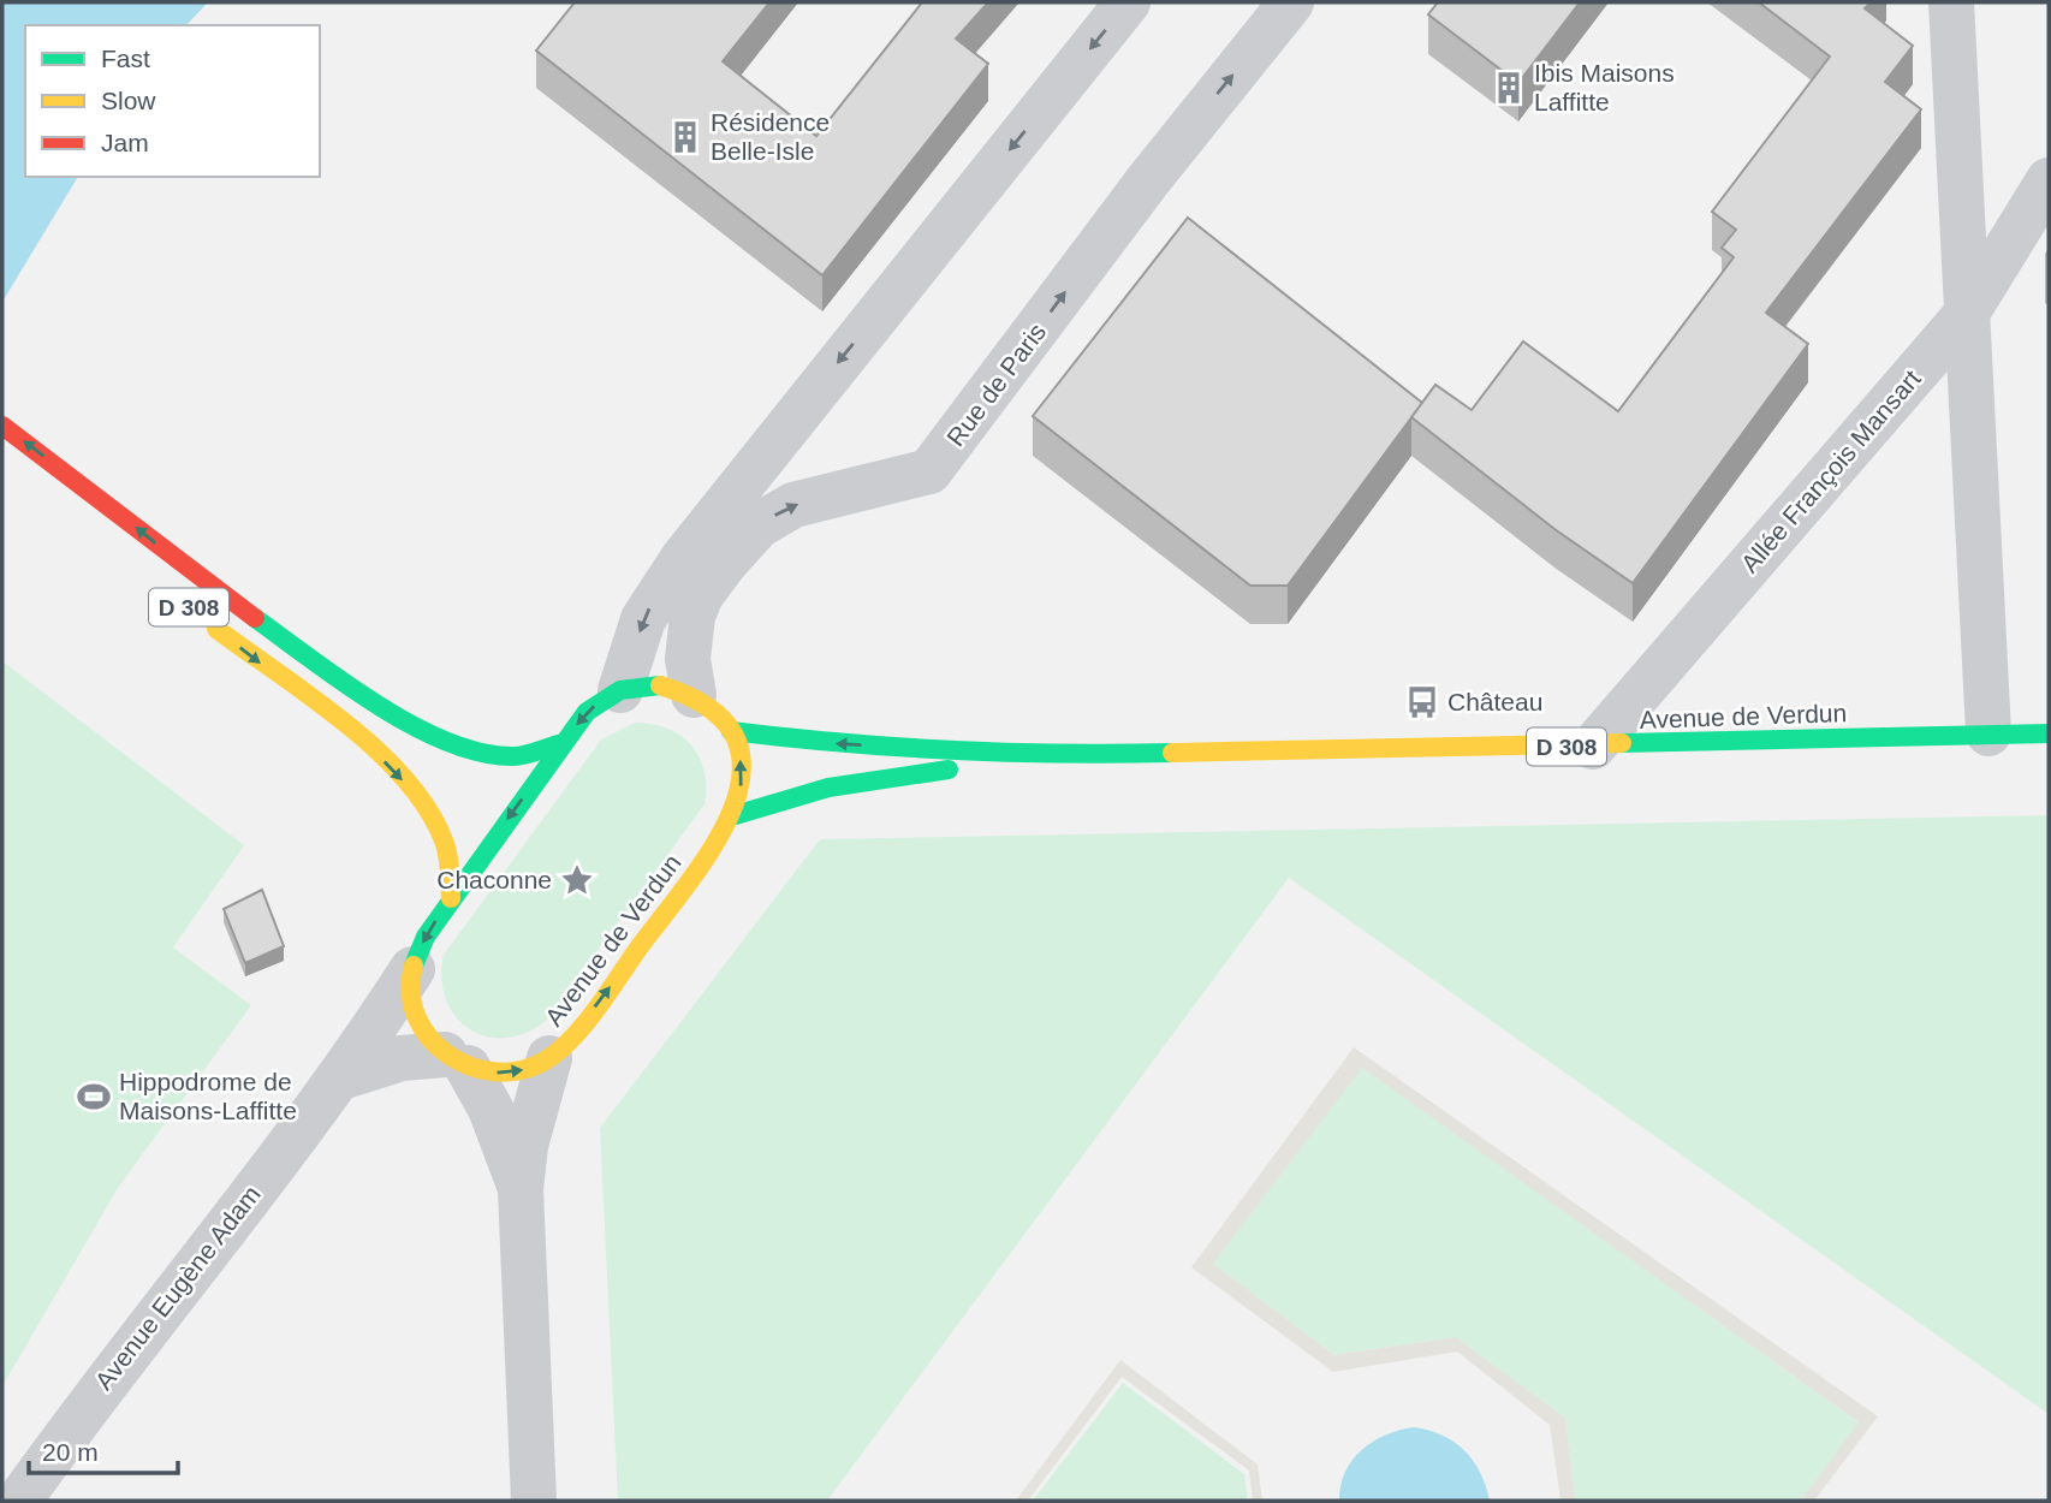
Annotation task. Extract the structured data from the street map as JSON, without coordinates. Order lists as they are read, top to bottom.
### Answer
{
  "streets": {
    "main road": ["D 308", "Avenue de Verdun"],
    "street": ["Rue de Paris", "Allée François Mansart", "Avenue Eugène Adam"]
  },
  "crossings": [
    ["Rue de Paris", "Avenue de Verdun"],
    ["Allée François Mansart", "Avenue de Verdun"],
    ["D 308", "Avenue de Verdun"],
    ["Avenue de Verdun", "Avenue Eugène Adam"]
  ],
  "places": {
    "building": ["Ibis Maisons Laffitte", "Résidence Belle-Isle"],
    "bus stop": ["Château"],
    "place": ["Chaconne"],
    "sports": ["Hippodrome de Maisons-Laffitte"]
  },
  "legend": ["Fast", "Slow", "Jam"],
  "scale_bar": "20 m"
}
